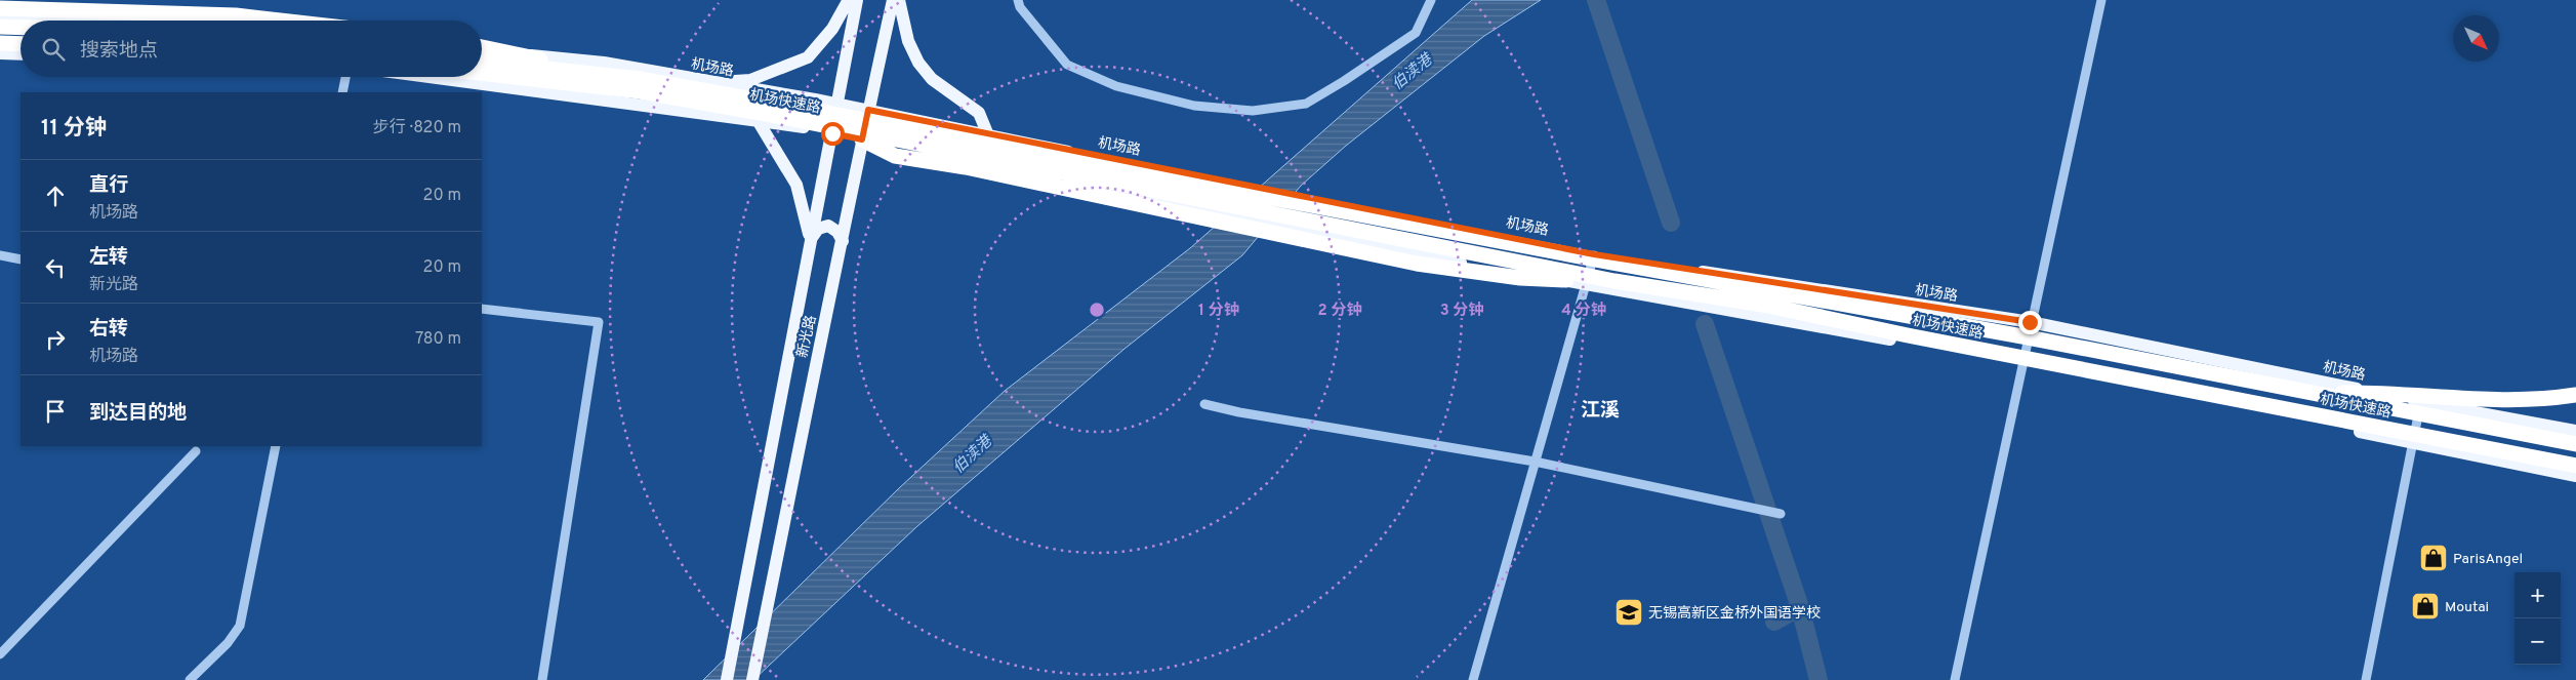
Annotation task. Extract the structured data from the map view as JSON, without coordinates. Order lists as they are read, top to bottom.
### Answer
{
  "streets": {
    "highway": ["机场快速路"],
    "main road": ["机场路", "新光路"]
  },
  "crossings": [
    ["机场路", "新光路"]
  ],
  "districts": ["江溪"],
  "water": ["伯渎港"],
  "places": {
    "shop": ["ParisAngel", "Moutai"],
    "school or university": ["无锡高新区金桥外国语学校"]
  },
  "north": "bottom right",
  "page": {
    "search": "搜索地点",
    "heading": ["11 分钟", "步行 · 820 m"],
    "list": [
      ["直行", "机场路", "20 m"],
      ["左转", "新光路", "20 m"],
      ["右转", "机场路", "780 m"],
      "到达目的地"
    ],
    "map_buttons": ["+", "−"]
  },
  "rings": [
    "1 分钟",
    "2 分钟",
    "3 分钟",
    "4 分钟"
  ]
}
